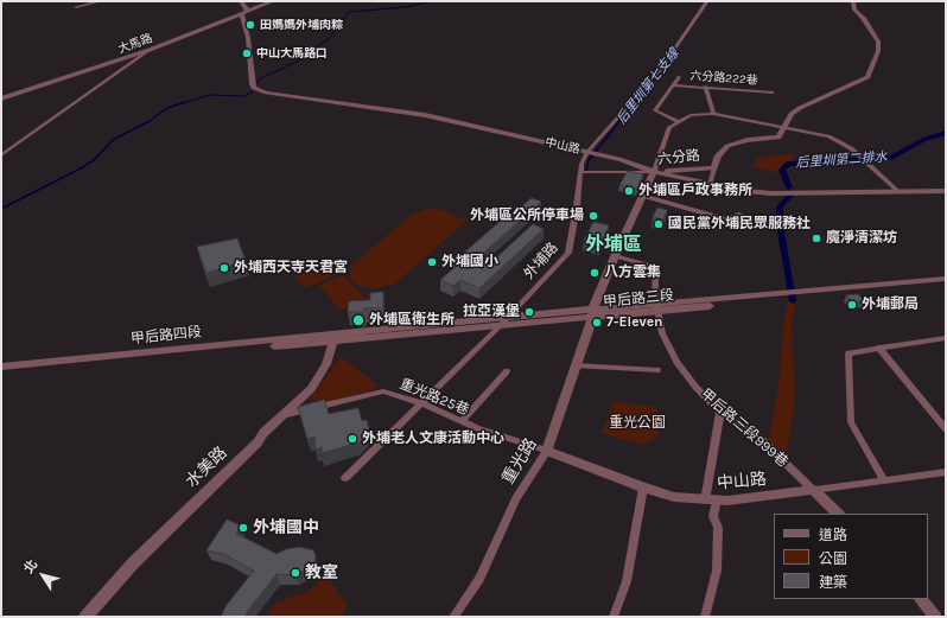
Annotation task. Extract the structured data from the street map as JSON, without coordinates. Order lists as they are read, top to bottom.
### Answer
{
  "streets": {
    "street": [
      "大馬路",
      "六分路222巷",
      "中山路",
      "六分路",
      "外埔路",
      "甲后路三段",
      "甲后路四段",
      "重光路25巷",
      "甲后路三段999巷",
      "重光路",
      "水美路"
    ]
  },
  "crossings": [
    ["大馬路", "中山路"],
    ["中山路", "六分路"],
    ["中山路", "外埔路"],
    ["中山路", "重光路25巷"],
    ["中山路", "甲后路三段999巷"],
    ["中山路", "重光路"],
    ["六分路", "甲后路三段"],
    ["六分路", "甲后路三段999巷"],
    ["六分路", "重光路"],
    ["外埔路", "甲后路三段"],
    ["外埔路", "重光路25巷"],
    ["甲后路三段", "甲后路四段"],
    ["甲后路三段", "甲后路三段999巷"],
    ["甲后路三段", "重光路"],
    ["甲后路三段", "水美路"],
    ["甲后路四段", "水美路"],
    ["重光路25巷", "重光路"],
    ["重光路25巷", "水美路"]
  ],
  "districts": ["外埔區"],
  "water": ["后里圳第七支線", "后里圳第二排水"],
  "parks": ["重光公園"],
  "places": [
    "田媽媽外埔肉粽",
    "中山大馬路口",
    "外埔區戶政事務所",
    "外埔區公所停車場",
    "國民黨外埔民眾服務社",
    "魔淨清潔坊",
    "外埔國小",
    "外埔西天寺天君宮",
    "八方雲集",
    "外埔郵局",
    "拉亞漢堡",
    "外埔區衛生所",
    "7-Eleven",
    "外埔老人文康活動中心",
    "外埔國中",
    "教室"
  ],
  "legend": ["道路", "公園", "建築"],
  "north": "top left"
}
